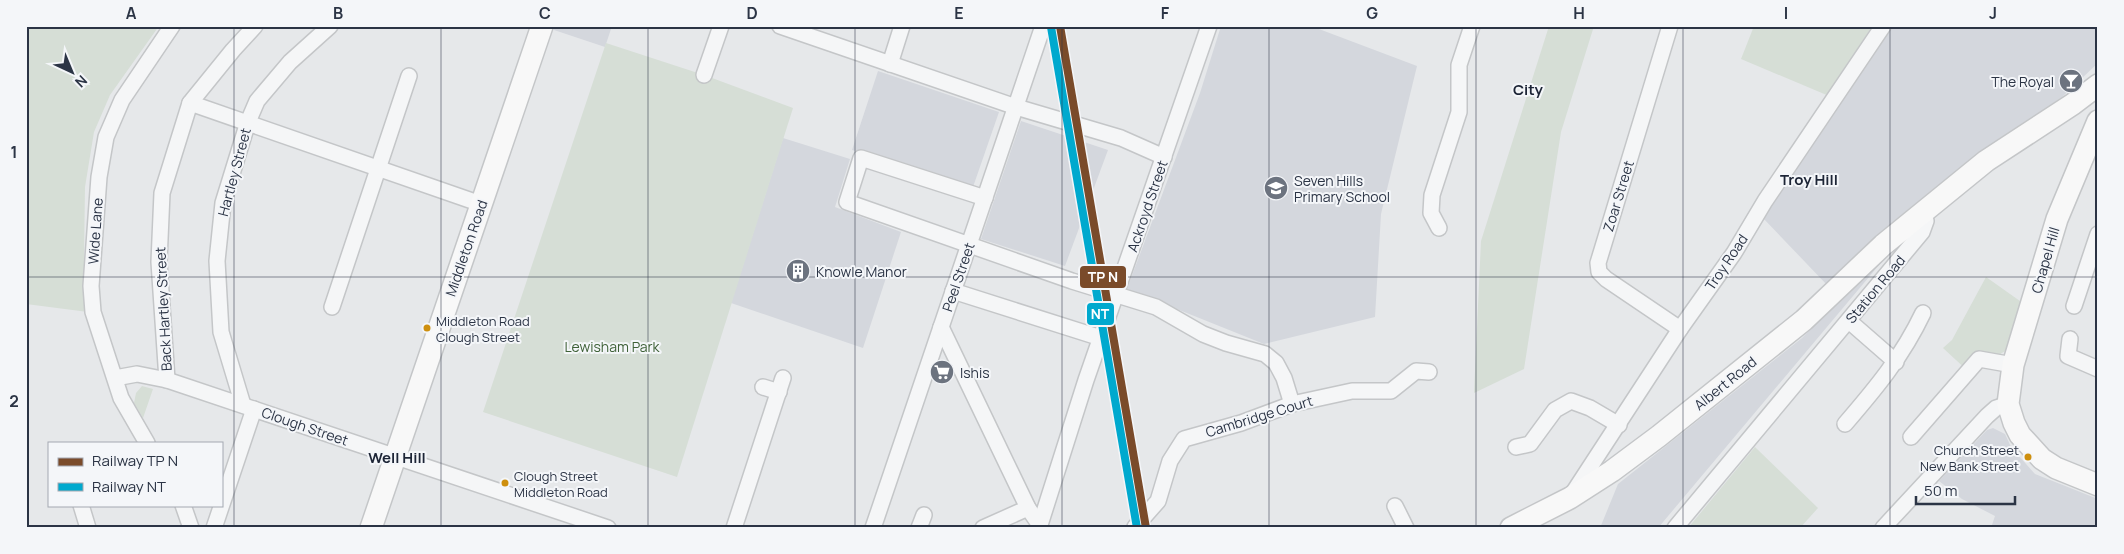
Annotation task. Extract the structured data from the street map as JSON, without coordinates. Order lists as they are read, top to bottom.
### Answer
{
  "streets": {
    "main road": ["Middleton Road", "Chapel Hill", "Albert Road"],
    "street": [
      "Hartley Street",
      "Zoar Street",
      "Ackroyd Street",
      "Wide Lane",
      "Troy Road",
      "Peel Street",
      "Station Road",
      "Back Hartley Street",
      "Cambridge Court",
      "Clough Street"
    ]
  },
  "crossings": [
    ["Hartley Street", "Clough Street"],
    ["Zoar Street", "Troy Road"],
    ["Wide Lane", "Clough Street"],
    ["Middleton Road", "Clough Street"],
    ["Troy Road", "Albert Road"],
    ["Station Road", "Albert Road"],
    ["Back Hartley Street", "Clough Street"]
  ],
  "districts": ["City", "Troy Hill", "Well Hill"],
  "parks": ["Lewisham Park"],
  "places": {
    "bar": ["The Royal"],
    "school or university": ["Seven Hills Primary School"],
    "building": ["Knowle Manor"],
    "other": ["Middleton Road Clough Street", "Church Street New Bank Street", "Clough Street Middleton Road"],
    "supermarket": ["Ishis"]
  },
  "lines": ["rail line NT"],
  "legend": ["Railway TP N", "Railway NT"],
  "scale_bar": "50 m",
  "north": "bottom right",
  "grid": {
    "columns": [
      "A",
      "B",
      "C",
      "D",
      "E",
      "F",
      "G",
      "H",
      "I",
      "J"
    ],
    "rows": ["1", "2"]
  }
}
